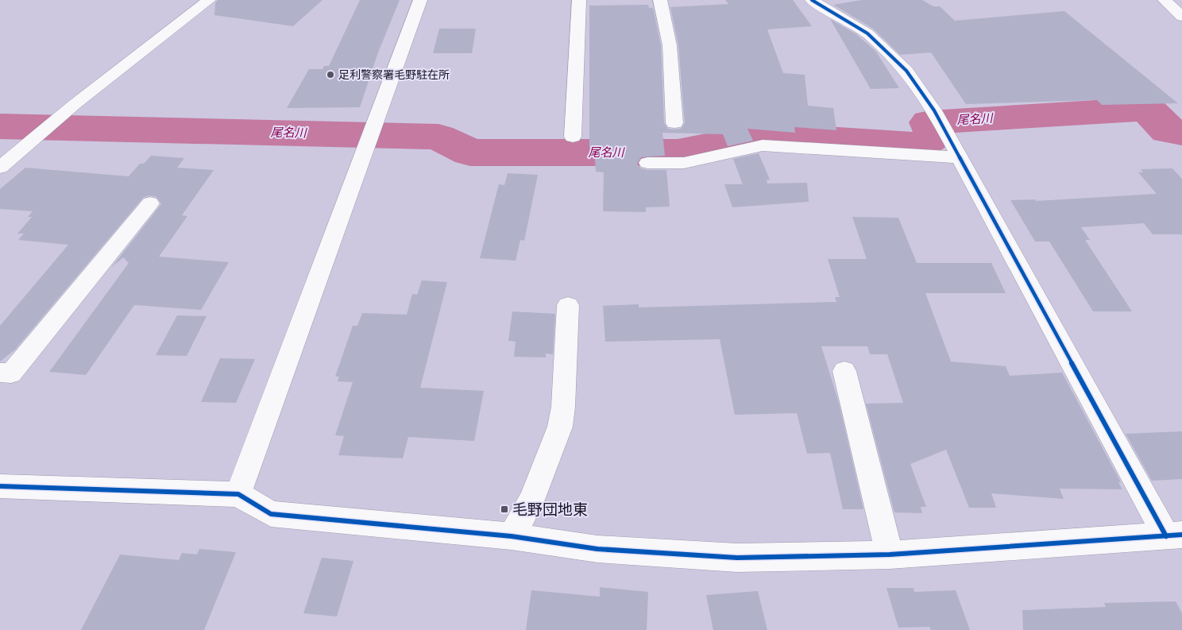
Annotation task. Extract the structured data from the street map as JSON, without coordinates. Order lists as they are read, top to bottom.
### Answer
{
  "water": ["尾名川"],
  "places": {
    "other": ["足利警察署毛野駐在所"],
    "transit": ["毛野団地東"]
  }
}
